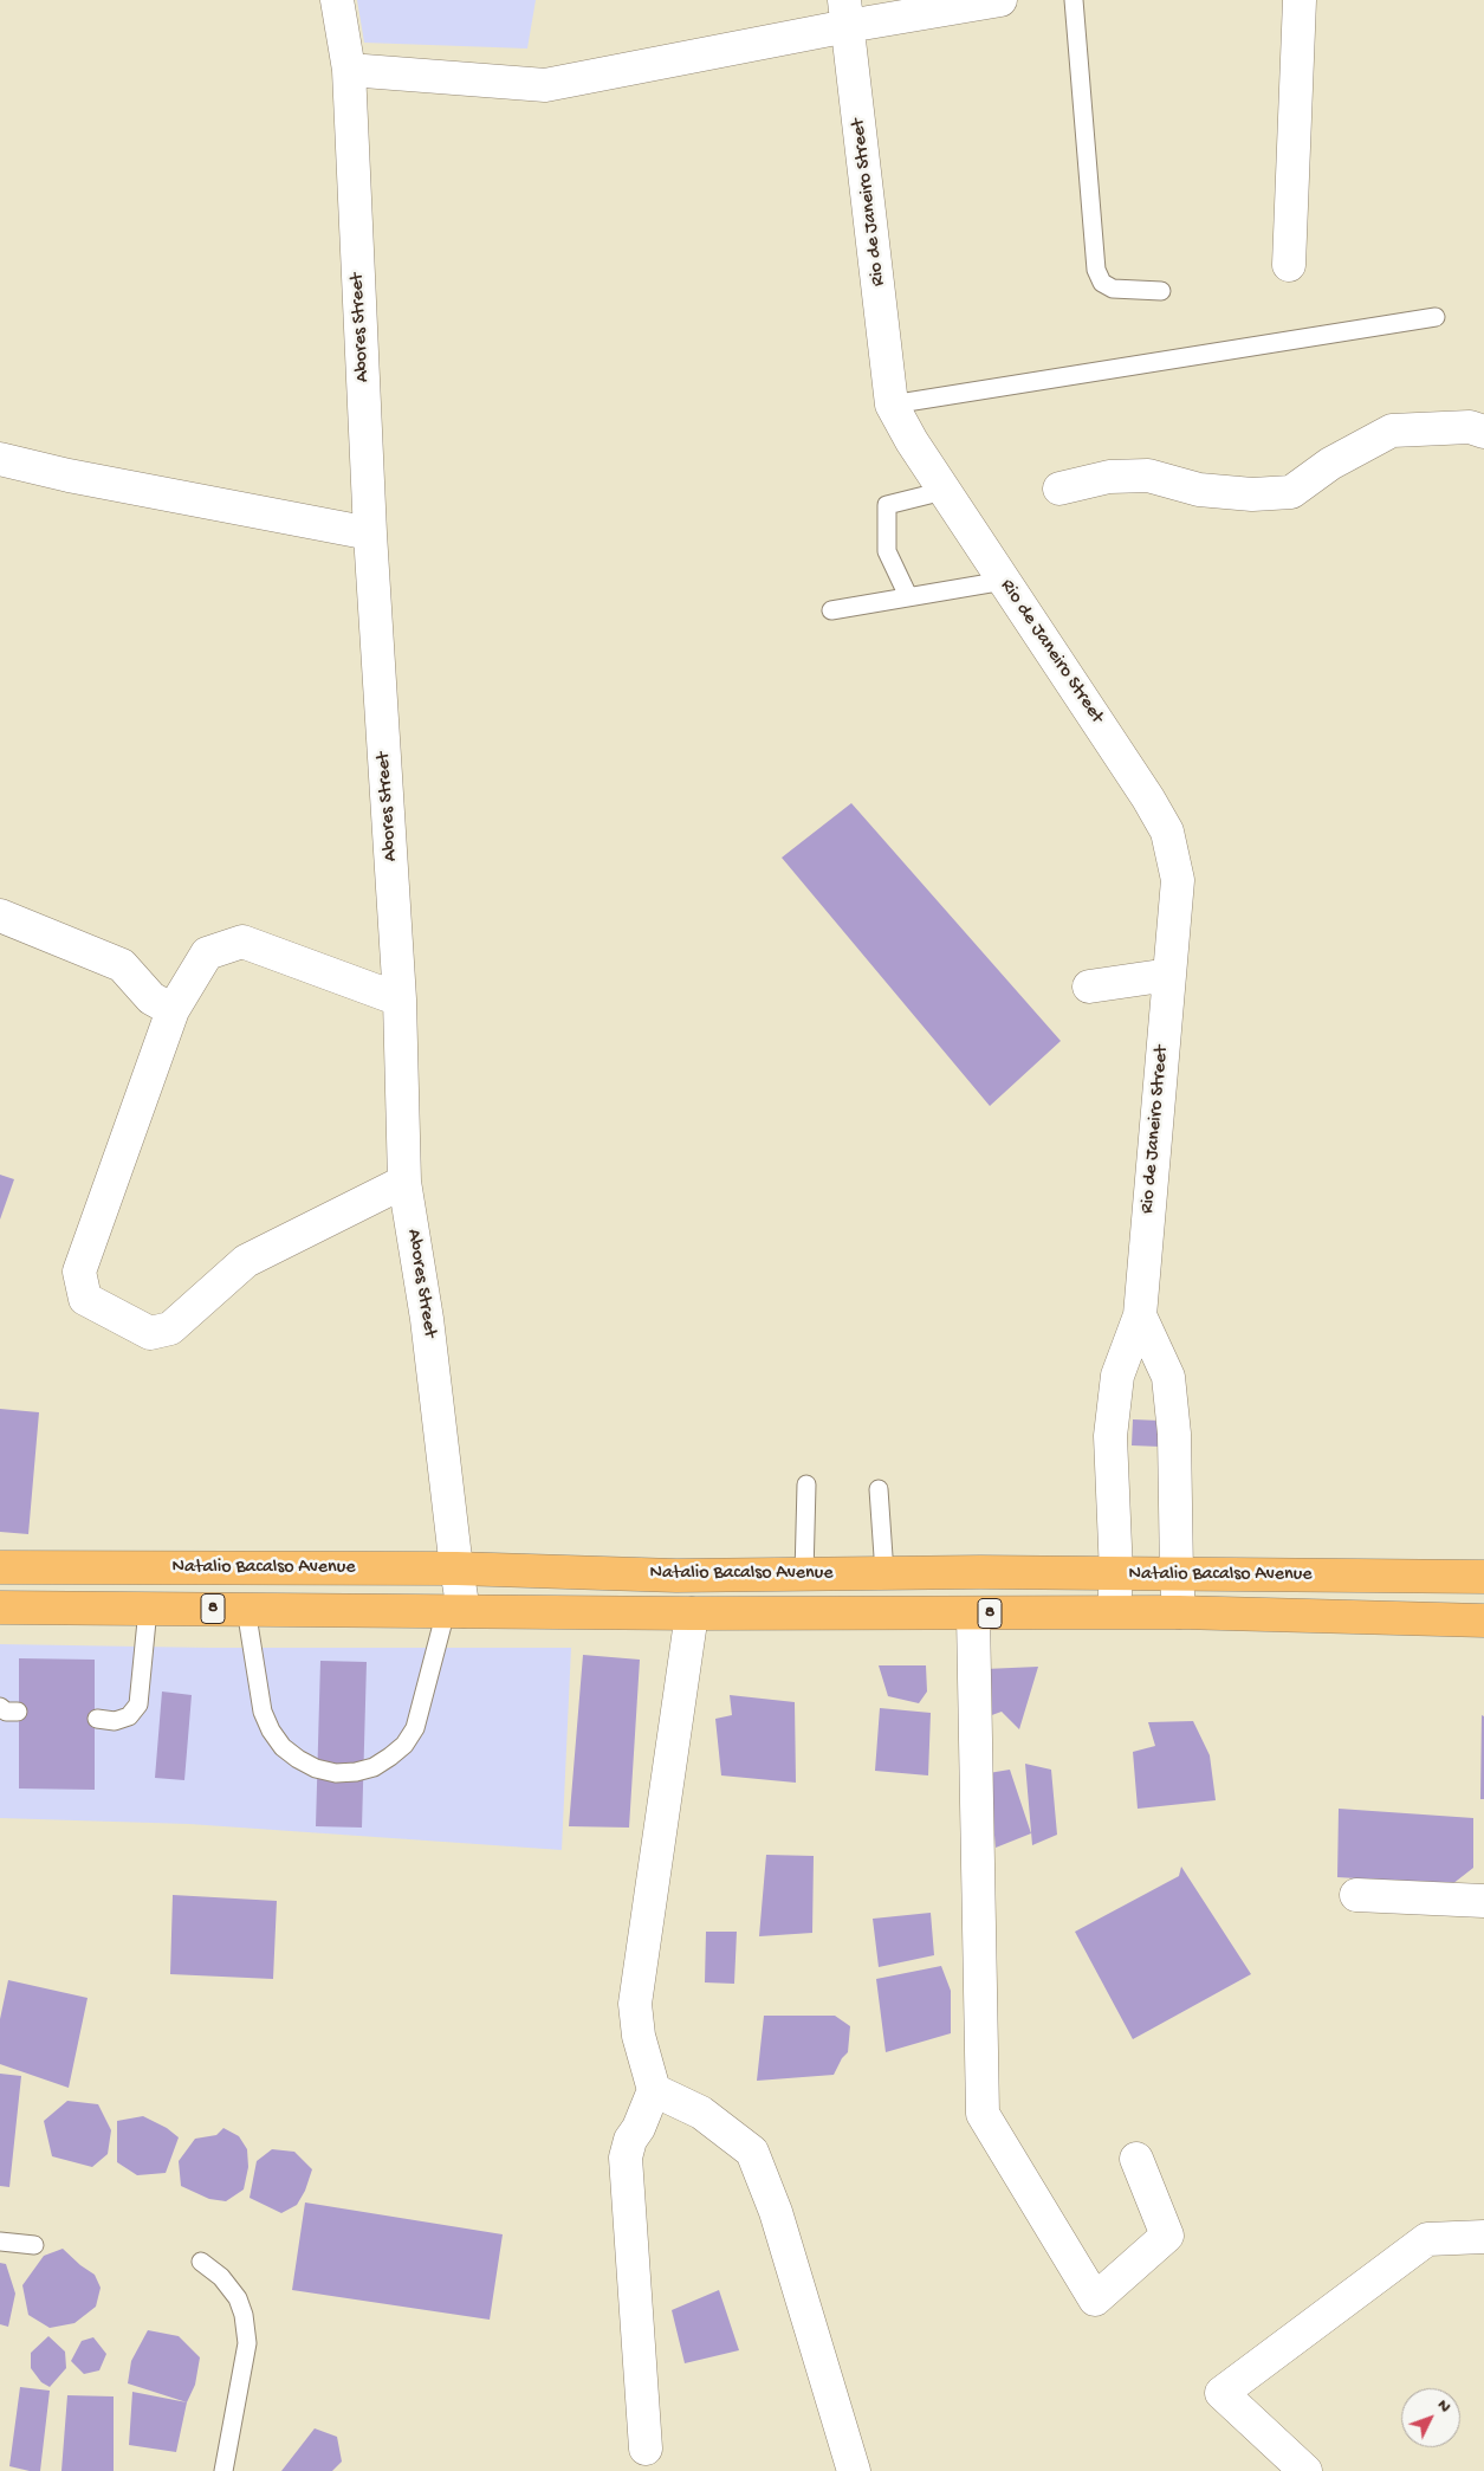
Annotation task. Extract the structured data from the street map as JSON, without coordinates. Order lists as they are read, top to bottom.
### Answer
{
  "streets": {
    "main road": ["Natalio Bacalso Avenue", "8"],
    "street": ["Rio de Janeiro Street", "Abores Street"]
  },
  "crossings": [
    ["Rio de Janeiro Street", "Natalio Bacalso Avenue"],
    ["Abores Street", "Natalio Bacalso Avenue"]
  ],
  "north": "top right"
}
